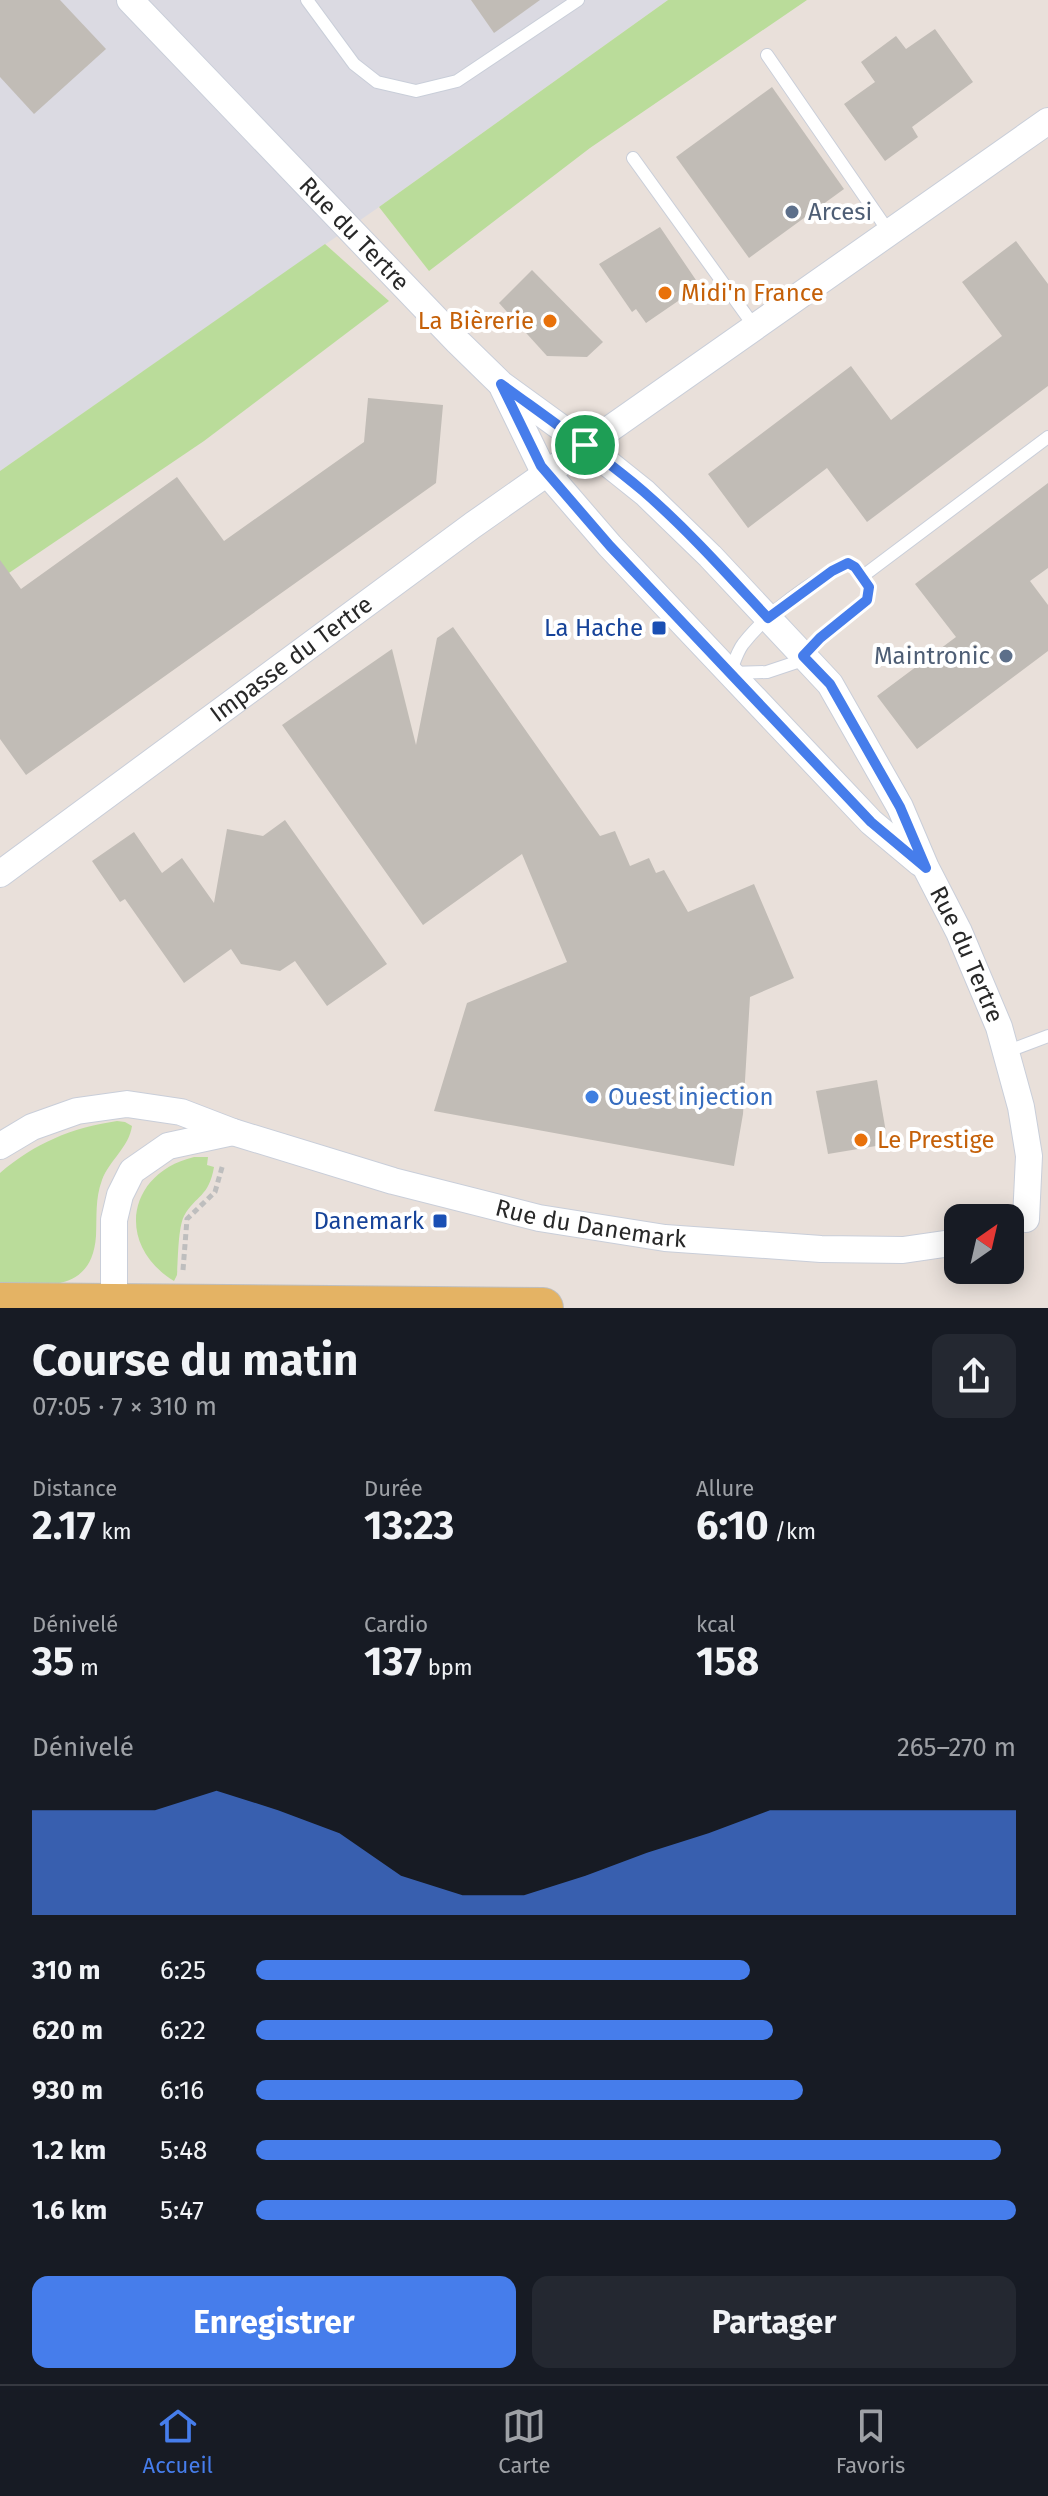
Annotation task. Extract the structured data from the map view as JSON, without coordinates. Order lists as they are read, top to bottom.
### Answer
{
  "streets": {
    "street": ["Rue du Tertre", "Impasse du Tertre", "Rue du Danemark"]
  },
  "crossings": [
    ["Rue du Tertre", "Impasse du Tertre"]
  ],
  "places": {
    "other": [
      "Arcesi",
      "Midi'n France",
      "La Bièrerie",
      "Maintronic",
      "Ouest injection",
      "Le Prestige"
    ],
    "transit": ["La Hache", "Danemark"]
  },
  "north": "top right",
  "page": {
    "heading": ["Course du matin", "07:05 · 7 × 310 m"],
    "stats": [
      ["Distance", "2.17 km"],
      ["Durée", "13:23"],
      ["Allure", "6:10 /km"],
      ["Dénivelé", "35 m"],
      ["Cardio", "137 bpm"],
      ["kcal", "158"]
    ],
    "chart": ["Dénivelé", "265–270 m"],
    "list": [
      {
        "name": "310 m",
        "note": "6:25"
      },
      {
        "name": "620 m",
        "note": "6:22"
      },
      {
        "name": "930 m",
        "note": "6:16"
      },
      {
        "name": "1.2 km",
        "note": "5:48"
      },
      {
        "name": "1.6 km",
        "note": "5:47"
      }
    ],
    "buttons": ["Enregistrer", "Partager"],
    "tabs": ["Accueil", "Carte", "Favoris"]
  }
}
